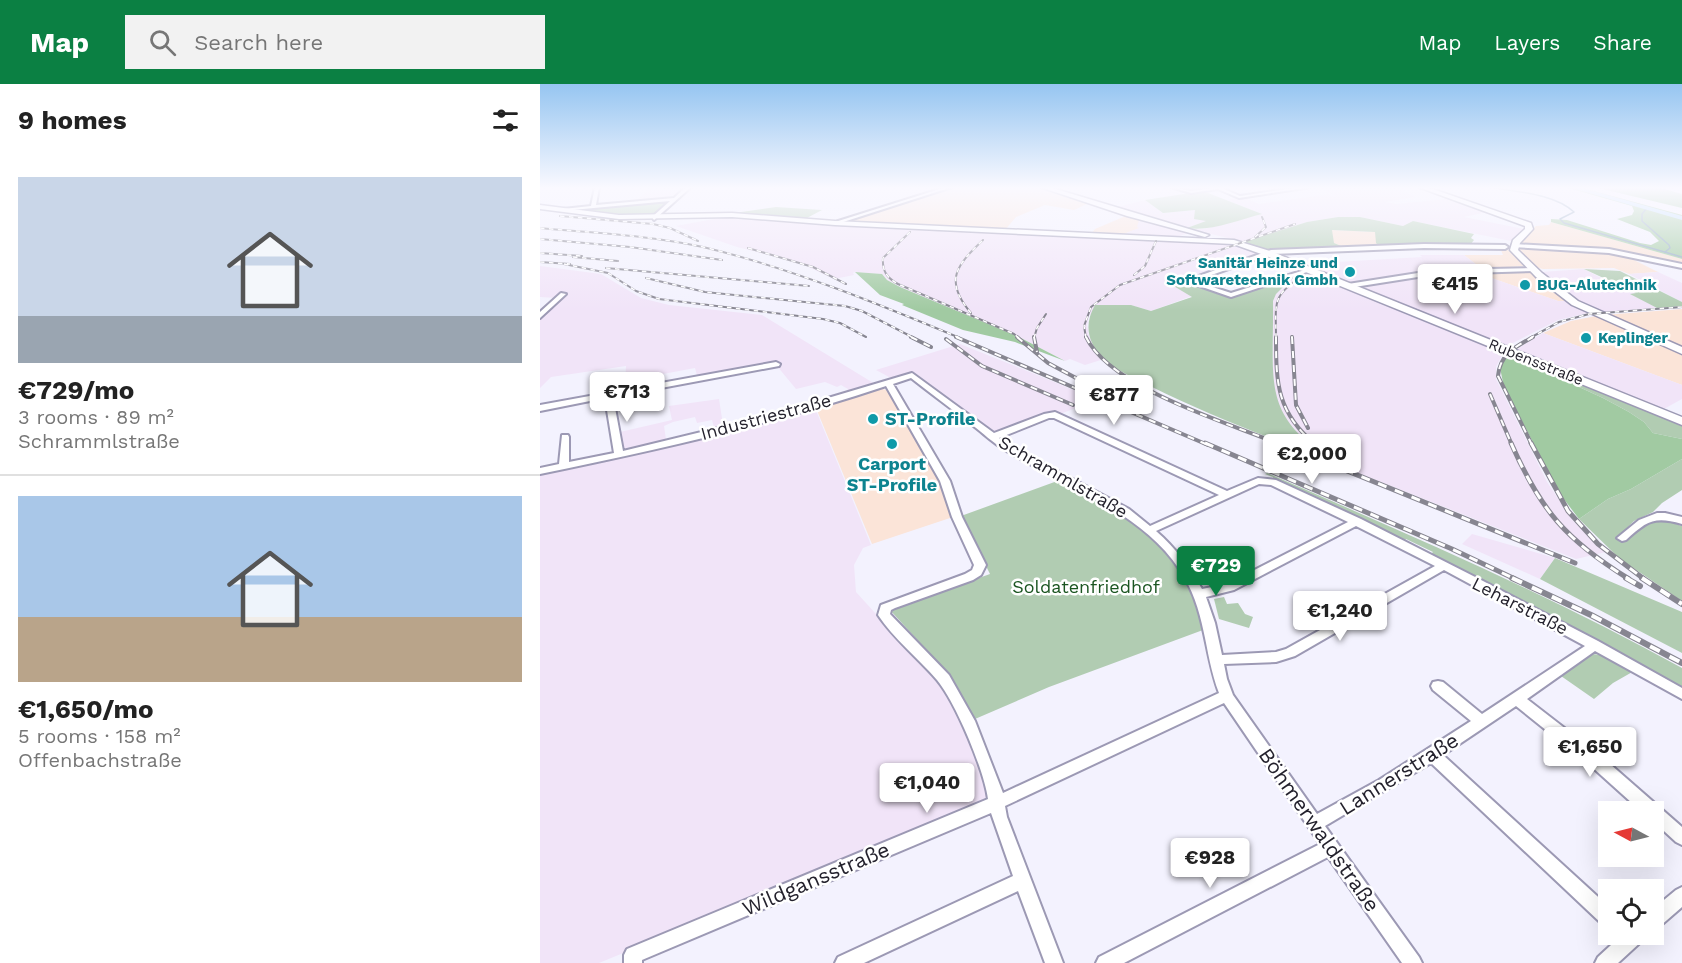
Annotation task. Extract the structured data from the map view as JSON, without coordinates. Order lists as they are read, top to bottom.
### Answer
{
  "streets": {
    "street": [
      "Rubensstraße",
      "Industriestraße",
      "Schrammlstraße",
      "Leharstraße",
      "Lannerstraße",
      "Böhmerwaldstraße",
      "Wildgansstraße"
    ]
  },
  "crossings": [
    ["Industriestraße", "Schrammlstraße"],
    ["Schrammlstraße", "Leharstraße"],
    ["Schrammlstraße", "Böhmerwaldstraße"],
    ["Schrammlstraße", "Wildgansstraße"],
    ["Leharstraße", "Lannerstraße"],
    ["Lannerstraße", "Böhmerwaldstraße"],
    ["Böhmerwaldstraße", "Wildgansstraße"]
  ],
  "parks": ["Soldatenfriedhof"],
  "places": [
    "Sanitär Heinze und Softwaretechnik Gmbh",
    "BUG-Alutechnik",
    "Keplinger",
    "ST-Profile",
    "Carport ST-Profile"
  ],
  "north": "left",
  "page": {
    "header": "Map",
    "search": "Search here",
    "nav": ["Map", "Layers", "Share"],
    "heading": "9 homes",
    "list": [
      {
        "name": "€729/mo",
        "note": "3 rooms · 89 m² · Schrammlstraße"
      },
      {
        "name": "€1,650/mo",
        "note": "5 rooms · 158 m² · Offenbachstraße"
      }
    ],
    "price": [
      "€415",
      "€713",
      "€877",
      "€2,000",
      "€729",
      "€1,240",
      "€1,650",
      "€1,040",
      "€928"
    ]
  }
}
